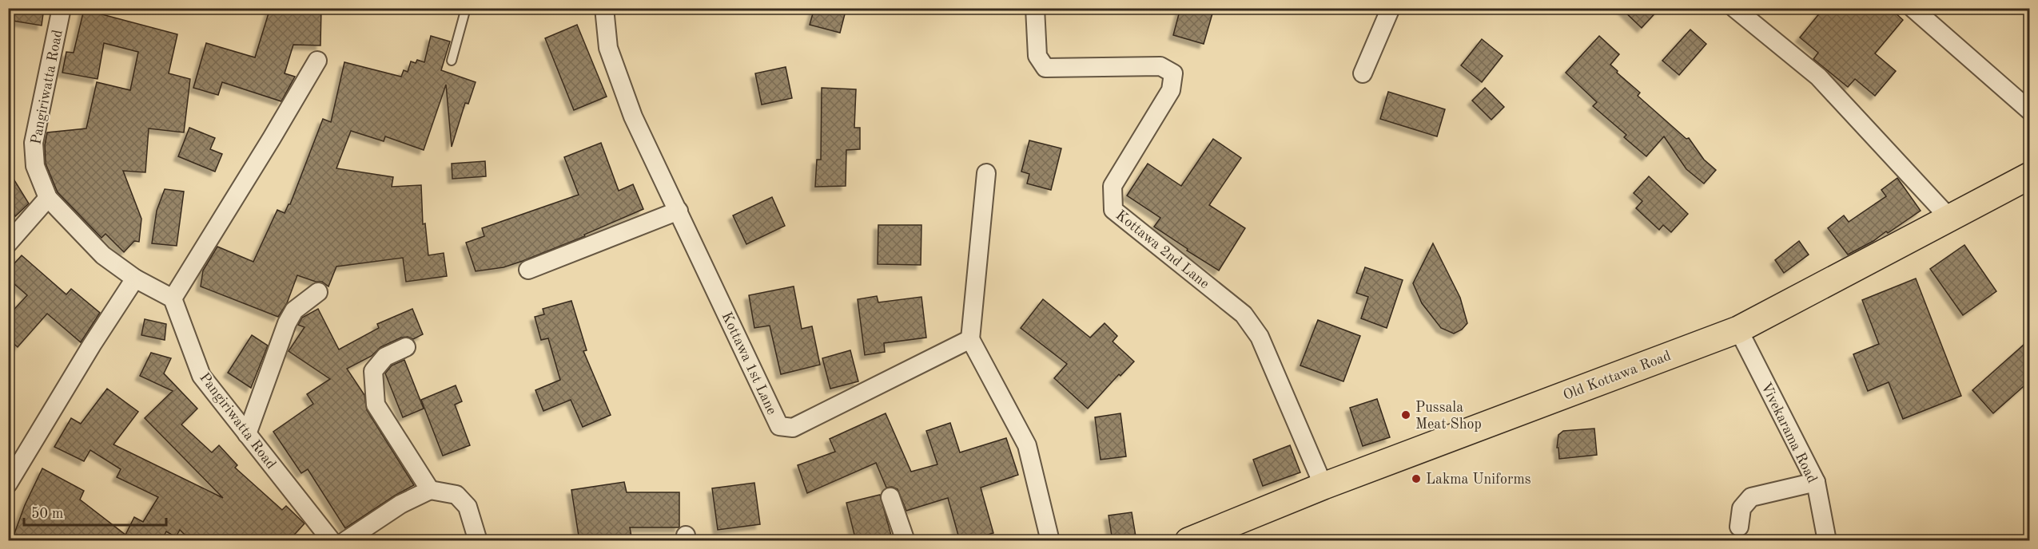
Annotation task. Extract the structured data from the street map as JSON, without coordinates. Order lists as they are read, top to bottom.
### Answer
{
  "streets": {
    "main road": ["Old Kottawa Road"],
    "street": [
      "Pangiriwatta Road",
      "Kottawa 2nd Lane",
      "Kottawa 1st Lane",
      "Vivekarama Road"
    ]
  },
  "crossings": [
    ["Kottawa 2nd Lane", "Old Kottawa Road"],
    ["Old Kottawa Road", "Vivekarama Road"]
  ],
  "places": ["Pussala Meat Shop", "Lakma Uniforms"],
  "scale_bar": "50 m"
}
